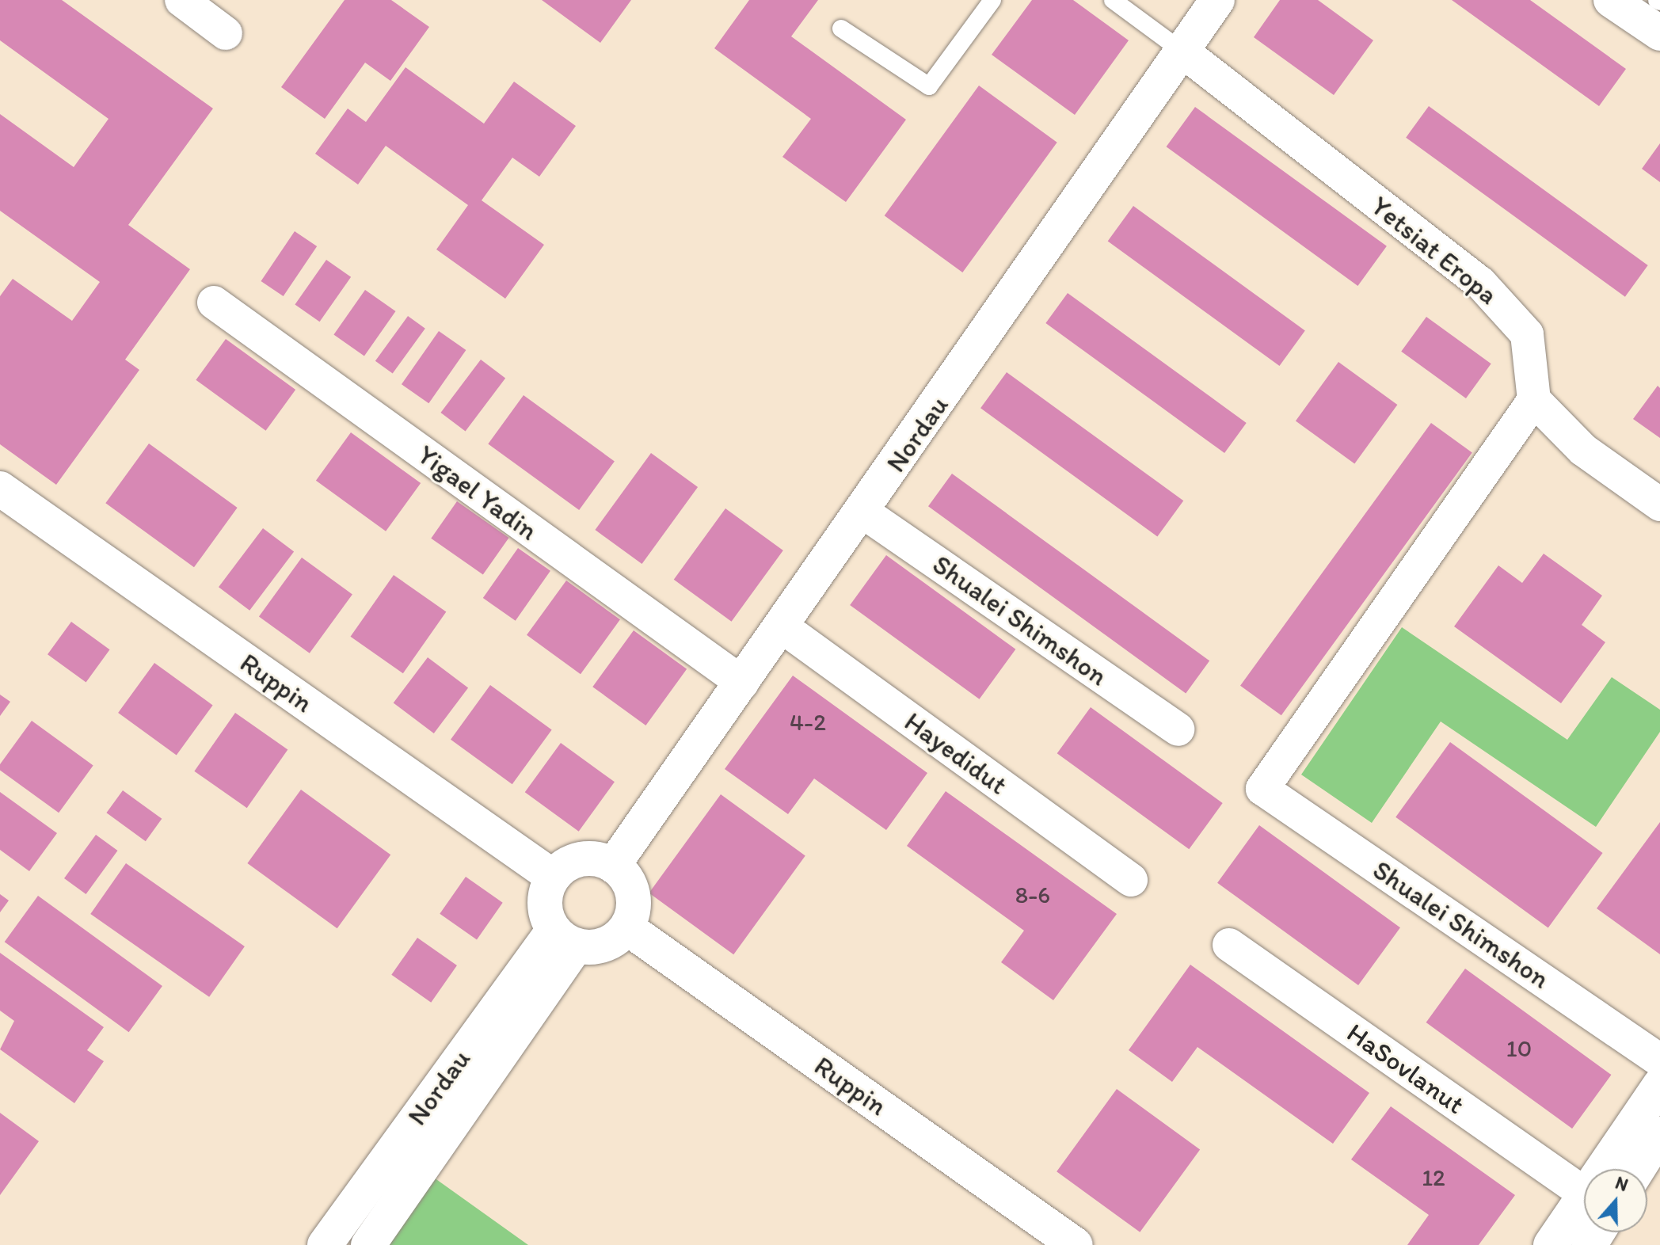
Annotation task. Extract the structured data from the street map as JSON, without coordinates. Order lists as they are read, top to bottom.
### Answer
{
  "streets": {
    "street": [
      "Yetsiat Eropa",
      "Nordau",
      "Yigael Yadin",
      "Shualei Shimshon",
      "Ruppin",
      "Hayedidut",
      "HaSovlanut"
    ]
  },
  "crossings": [
    ["Yetsiat Eropa", "Nordau"],
    ["Yetsiat Eropa", "Shualei Shimshon"],
    ["Nordau", "Yigael Yadin"],
    ["Nordau", "Shualei Shimshon"],
    ["Nordau", "Ruppin"],
    ["Nordau", "Hayedidut"]
  ],
  "house_numbers": [
    "4-2",
    "8-6",
    "10",
    "12"
  ],
  "north": "top"
}
